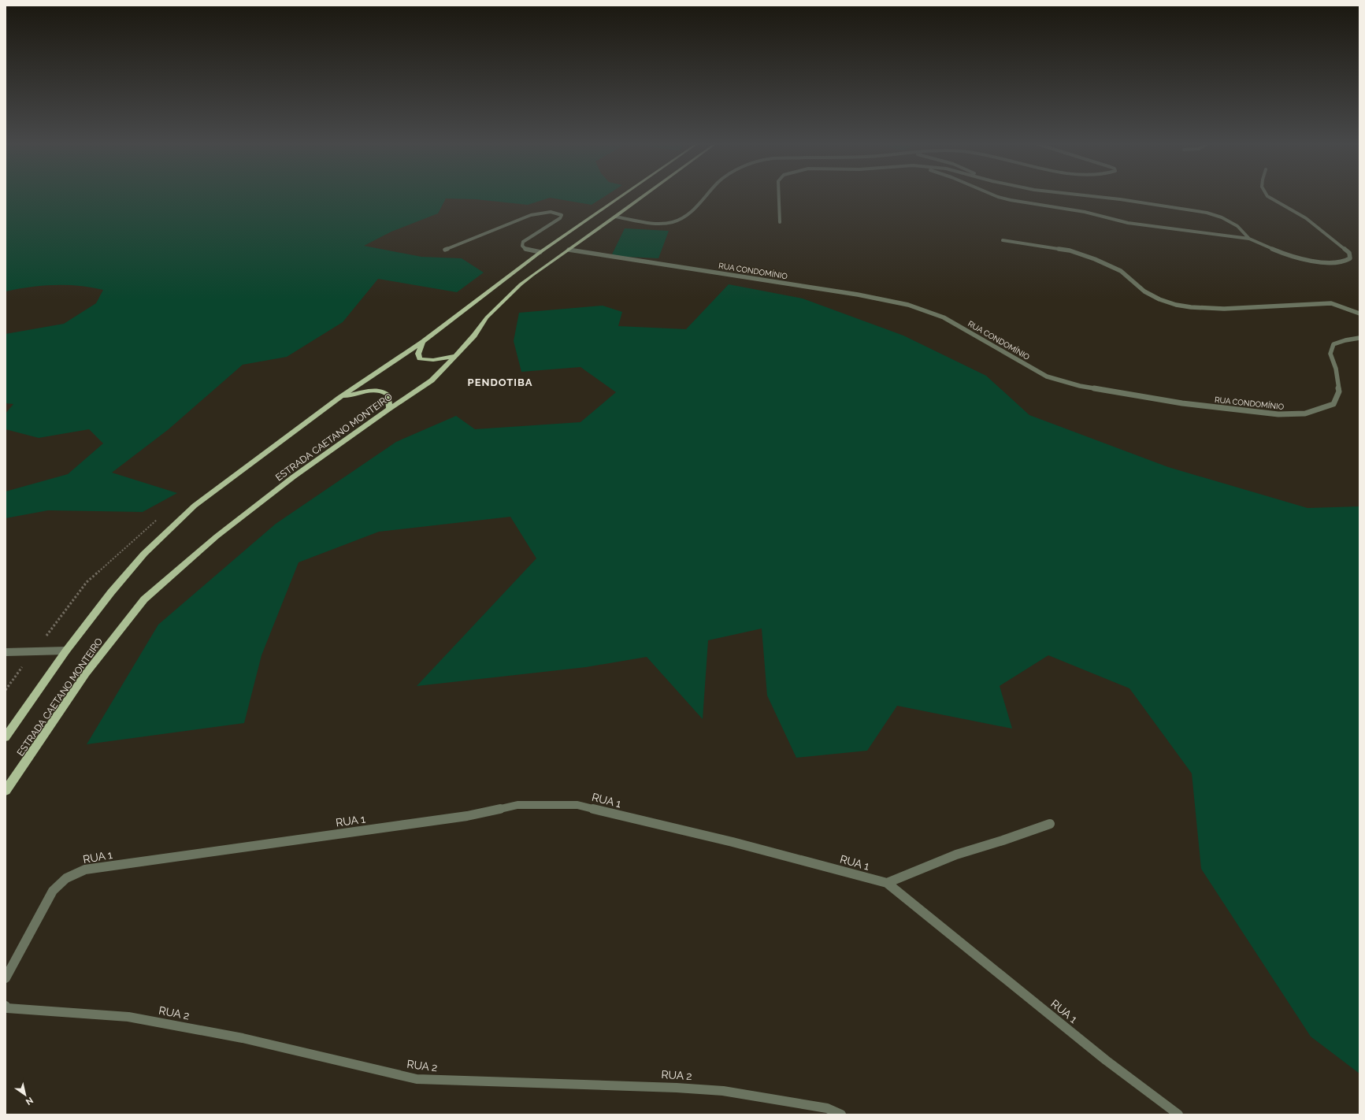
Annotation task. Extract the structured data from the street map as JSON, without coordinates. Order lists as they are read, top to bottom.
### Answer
{
  "streets": {
    "main road": ["ESTRADA CAETANO MONTEIRO"],
    "street": ["RUA CONDOMÍNIO", "RUA 1", "RUA 2"]
  },
  "crossings": [
    ["RUA CONDOMÍNIO", "ESTRADA CAETANO MONTEIRO"]
  ],
  "districts": ["PENDOTIBA"],
  "north": "bottom right"
}
